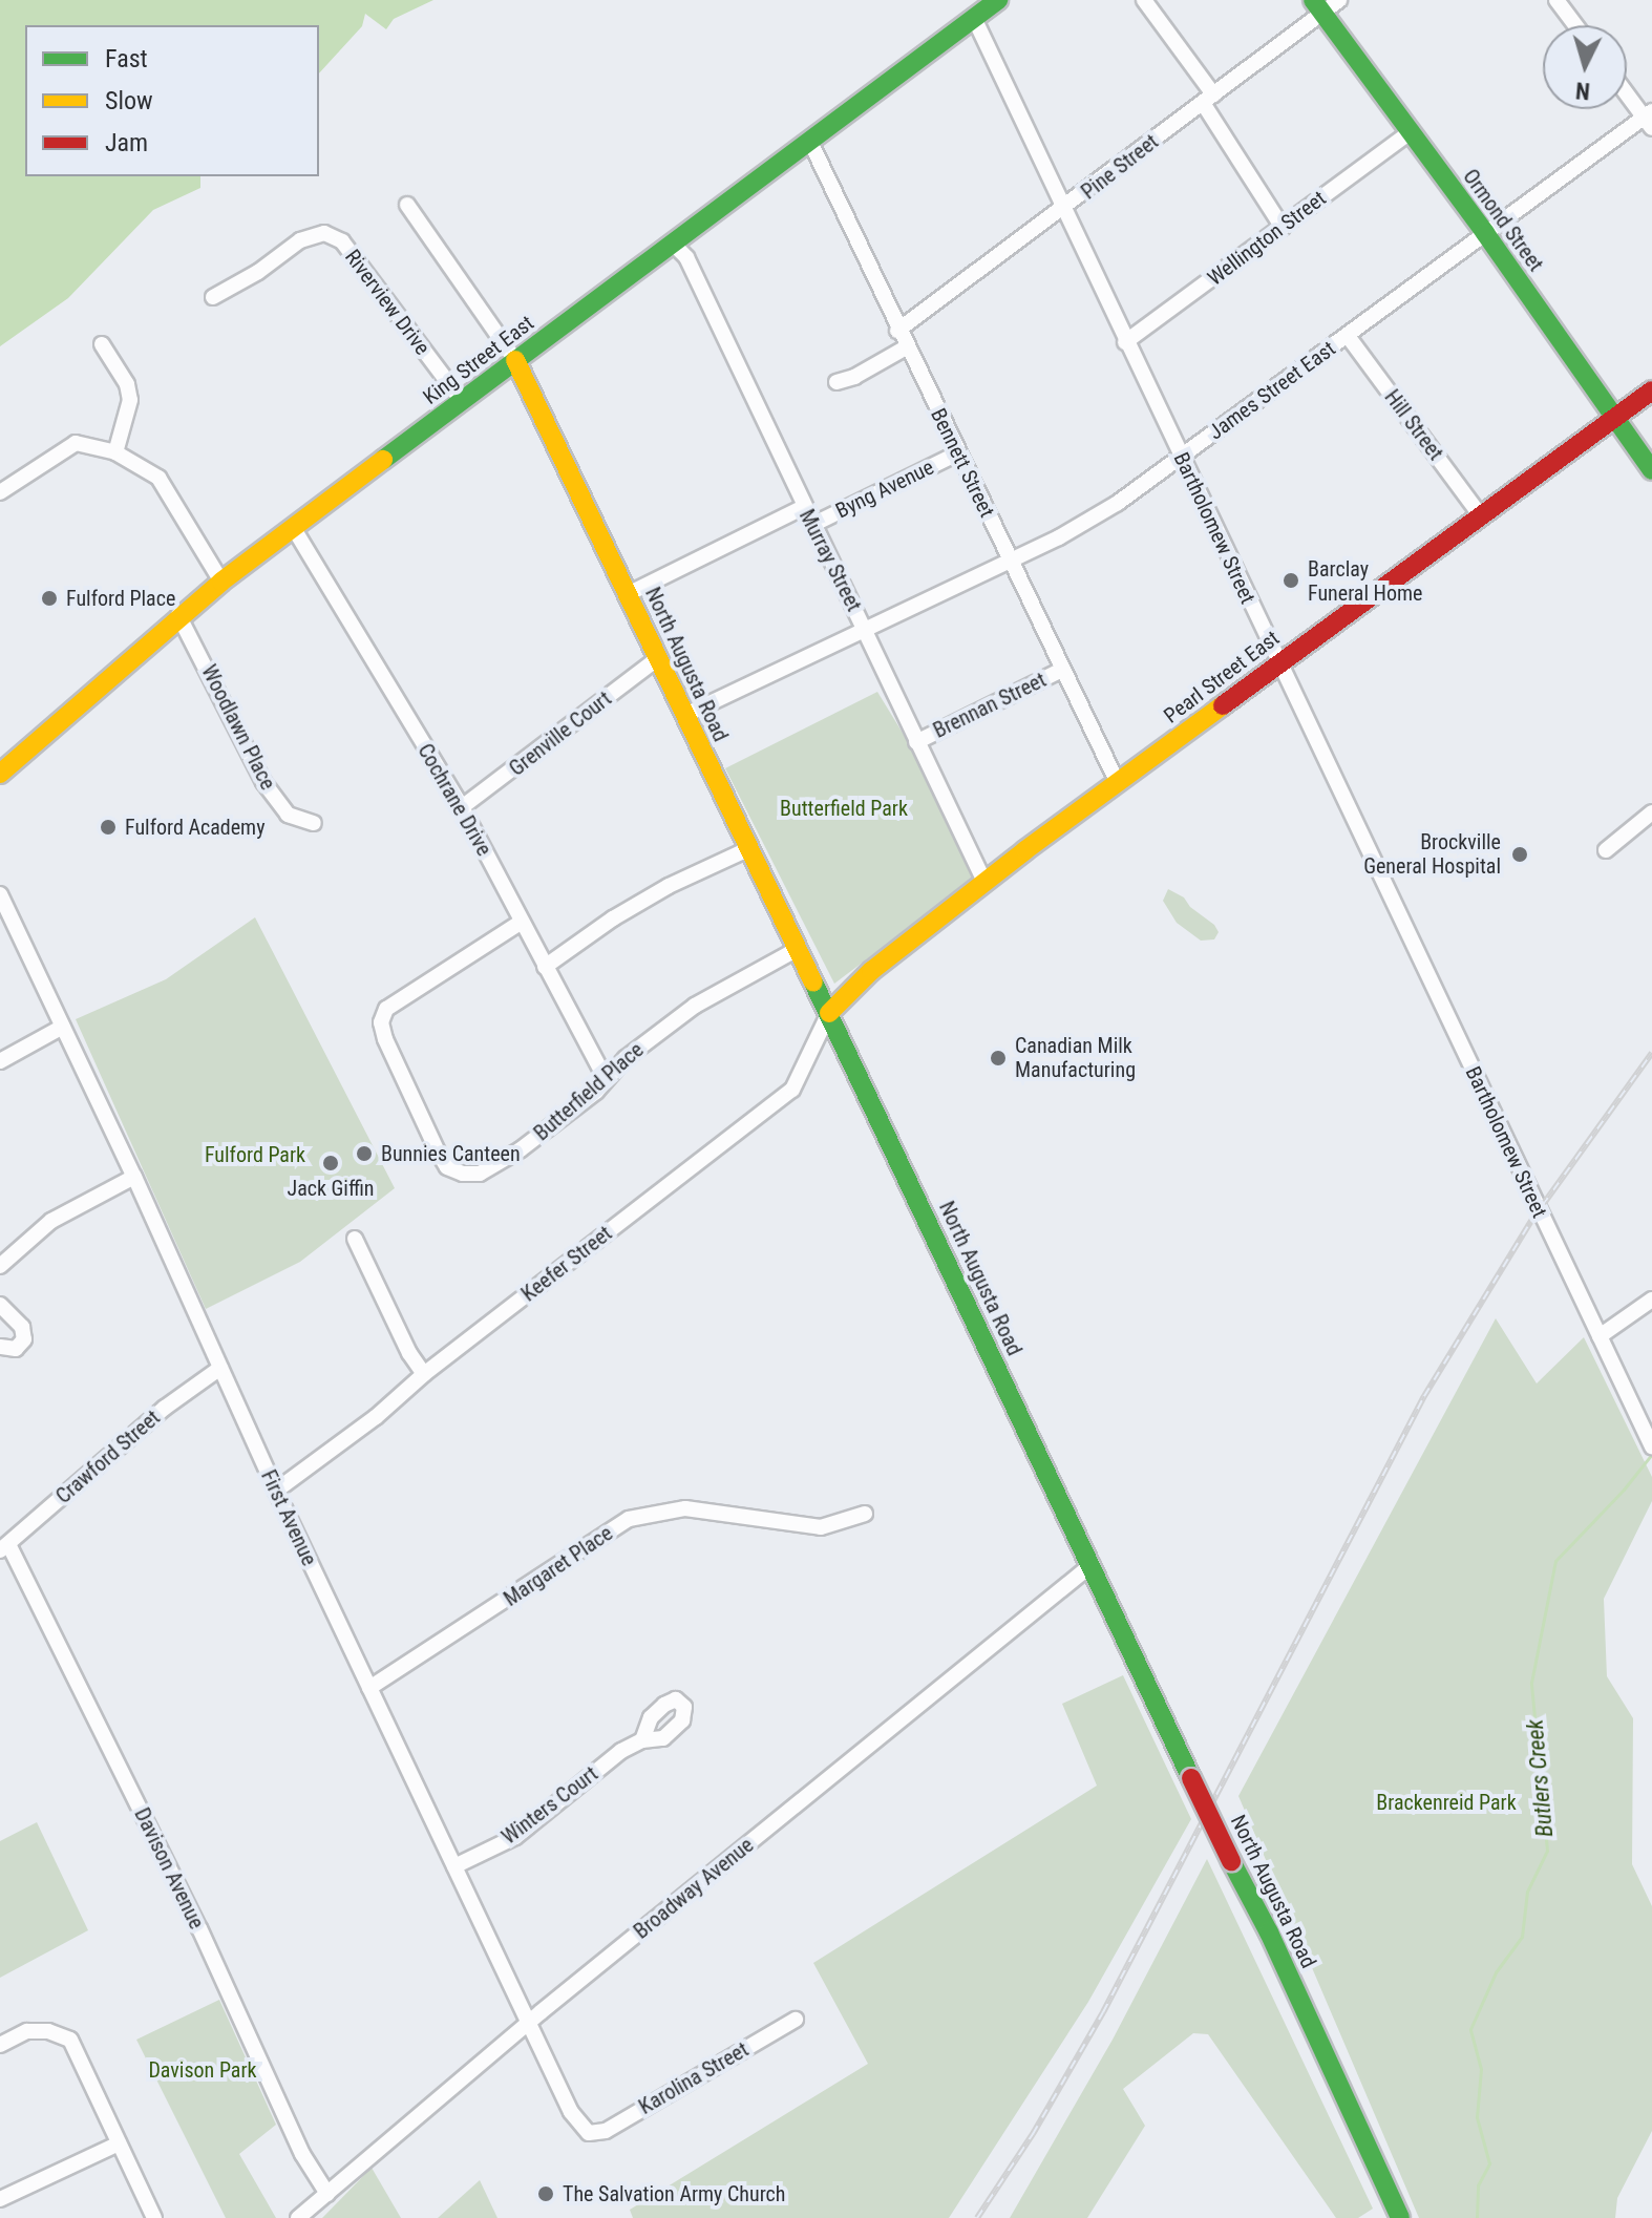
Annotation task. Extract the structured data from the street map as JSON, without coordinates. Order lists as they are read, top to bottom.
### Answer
{
  "streets": {
    "main road": [
      "Ormond Street",
      "King Street East",
      "North Augusta Road",
      "Pearl Street East"
    ],
    "street": [
      "Pine Street",
      "Wellington Street",
      "Riverview Drive",
      "James Street East",
      "Hill Street",
      "Bennett Street",
      "Byng Avenue",
      "Bartholomew Street",
      "Murray Street",
      "Brennan Street",
      "Woodlawn Place",
      "Grenville Court",
      "Cochrane Drive",
      "Butterfield Place",
      "Keefer Street",
      "Crawford Street",
      "First Avenue",
      "Margaret Place",
      "Winters Court",
      "Davison Avenue",
      "Broadway Avenue",
      "Karolina Street"
    ]
  },
  "crossings": [
    ["Pine Street", "Ormond Street"],
    ["Pine Street", "Bennett Street"],
    ["Pine Street", "Bartholomew Street"],
    ["Ormond Street", "Wellington Street"],
    ["Ormond Street", "James Street East"],
    ["Ormond Street", "Pearl Street East"],
    ["Wellington Street", "Bartholomew Street"],
    ["Riverview Drive", "King Street East"],
    ["King Street East", "Bennett Street"],
    ["King Street East", "Bartholomew Street"],
    ["King Street East", "Murray Street"],
    ["King Street East", "North Augusta Road"],
    ["King Street East", "Woodlawn Place"],
    ["King Street East", "Cochrane Drive"],
    ["James Street East", "Hill Street"],
    ["James Street East", "Bennett Street"],
    ["James Street East", "Bartholomew Street"],
    ["James Street East", "Murray Street"],
    ["James Street East", "North Augusta Road"],
    ["Hill Street", "Pearl Street East"],
    ["Bennett Street", "Byng Avenue"],
    ["Bennett Street", "Pearl Street East"],
    ["Bennett Street", "Brennan Street"],
    ["Byng Avenue", "Murray Street"],
    ["Byng Avenue", "North Augusta Road"],
    ["Bartholomew Street", "Pearl Street East"],
    ["Murray Street", "Pearl Street East"],
    ["Murray Street", "Brennan Street"],
    ["North Augusta Road", "Pearl Street East"],
    ["North Augusta Road", "Grenville Court"],
    ["North Augusta Road", "Butterfield Place"],
    ["North Augusta Road", "Keefer Street"],
    ["North Augusta Road", "Broadway Avenue"],
    ["Pearl Street East", "Keefer Street"],
    ["Grenville Court", "Cochrane Drive"],
    ["Cochrane Drive", "Butterfield Place"],
    ["Keefer Street", "First Avenue"],
    ["Crawford Street", "First Avenue"],
    ["Crawford Street", "Davison Avenue"],
    ["First Avenue", "Margaret Place"],
    ["First Avenue", "Winters Court"],
    ["First Avenue", "Broadway Avenue"],
    ["First Avenue", "Karolina Street"],
    ["Davison Avenue", "Broadway Avenue"]
  ],
  "water": ["Butlers Creek"],
  "parks": [
    "Butterfield Park",
    "Fulford Park",
    "Brackenreid Park",
    "Davison Park"
  ],
  "places": [
    "Barclay Funeral Home",
    "Fulford Place",
    "Fulford Academy",
    "Brockville General Hospital",
    "Canadian Milk Manufacturing",
    "Bunnies Canteen",
    "Jack Giffin",
    "The Salvation Army Church"
  ],
  "legend": ["Fast", "Slow", "Jam"],
  "north": "bottom"
}
